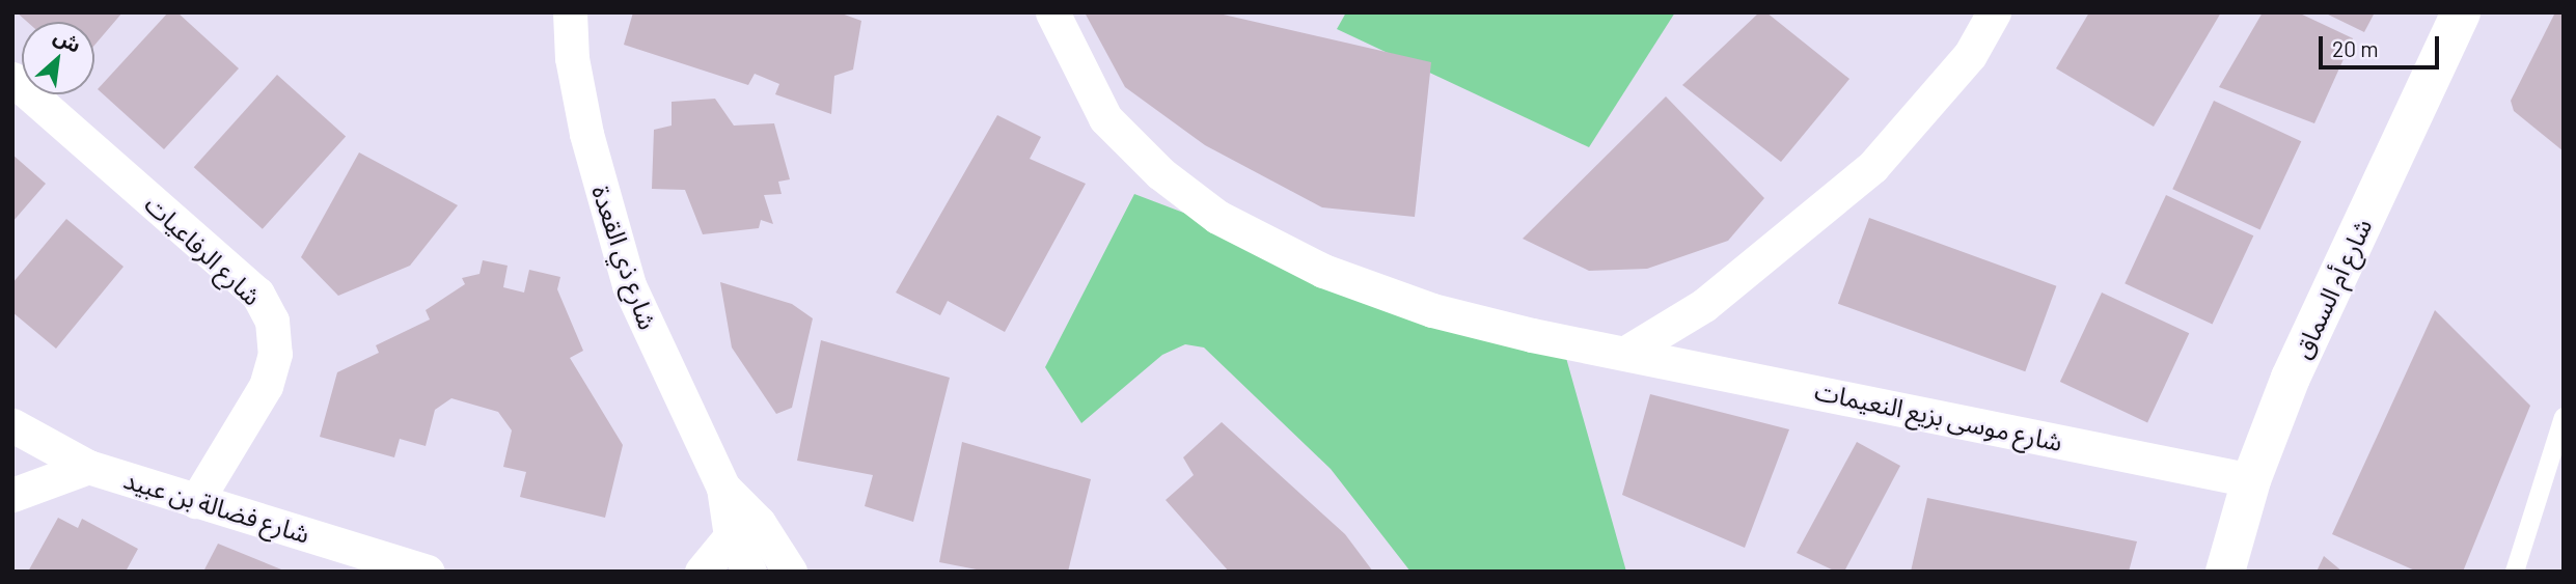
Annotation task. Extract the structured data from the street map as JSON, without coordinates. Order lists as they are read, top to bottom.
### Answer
{
  "streets": {
    "street": [
      "شارع الرفاعيات",
      "شارع ذي القعدة",
      "شارع أم السماق",
      "شارع موسى بزيع النعيمات",
      "شارع فضالة بن عبيد"
    ]
  },
  "crossings": [
    ["شارع الرفاعيات", "شارع فضالة بن عبيد"],
    ["شارع أم السماق", "شارع موسى بزيع النعيمات"]
  ],
  "scale_bar": "20 m",
  "north": "top right"
}
